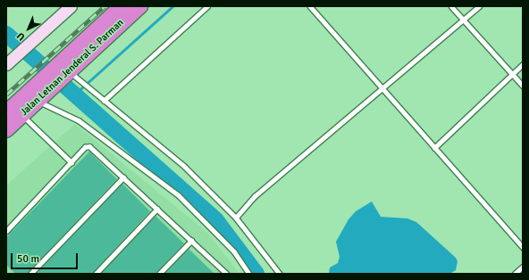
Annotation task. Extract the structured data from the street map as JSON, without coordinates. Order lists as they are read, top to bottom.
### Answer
{
  "streets": {
    "highway": ["Jalan Letnan Jenderal S. Parman"]
  },
  "scale_bar": "50 m",
  "north": "bottom left"
}
